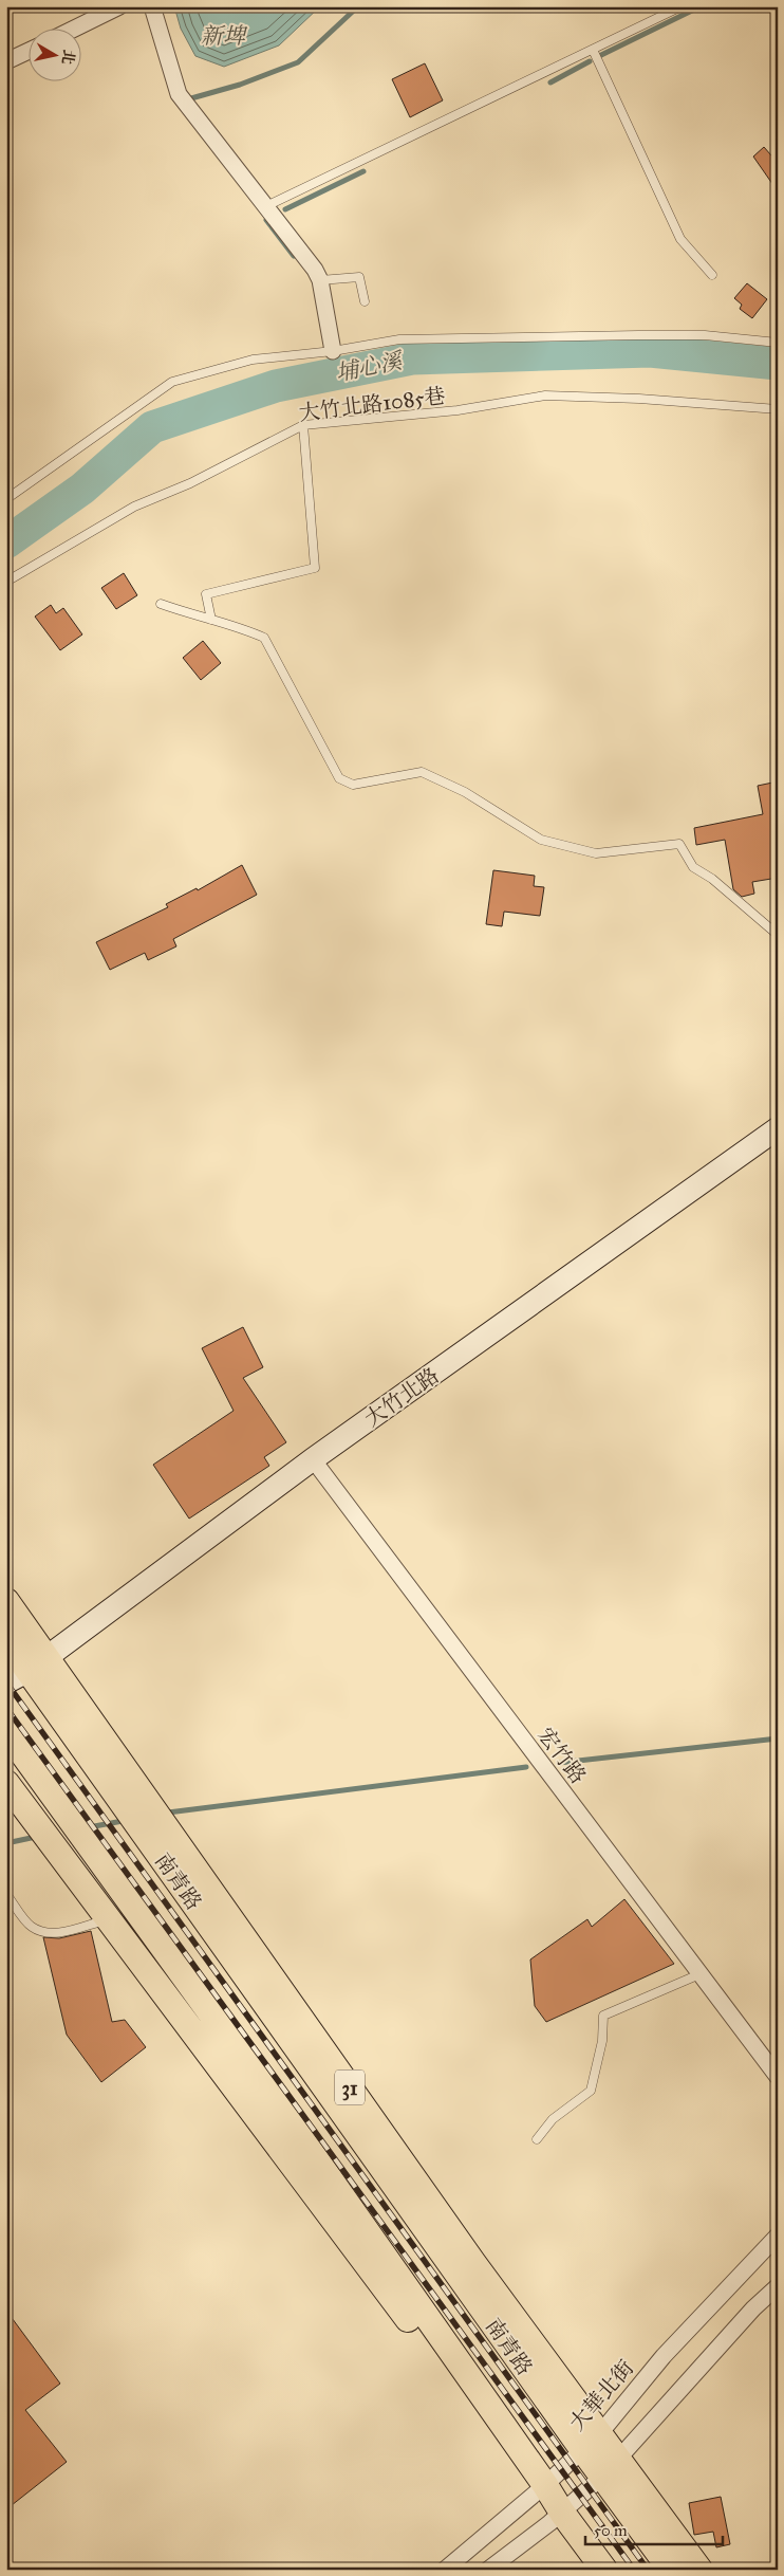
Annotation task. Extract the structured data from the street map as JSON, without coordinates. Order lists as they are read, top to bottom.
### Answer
{
  "streets": {
    "main road": ["南青路", "31"],
    "street": ["大竹北路", "宏竹路", "大華北街"],
    "lane": ["大竹北路1085巷"]
  },
  "crossings": [
    ["大竹北路", "宏竹路"],
    ["大竹北路", "南青路"],
    ["大竹北路", "31"],
    ["南青路", "31"],
    ["南青路", "大華北街"],
    ["31", "大華北街"]
  ],
  "water": ["新埤", "埔心溪"],
  "scale_bar": "50 m",
  "north": "right"
}
